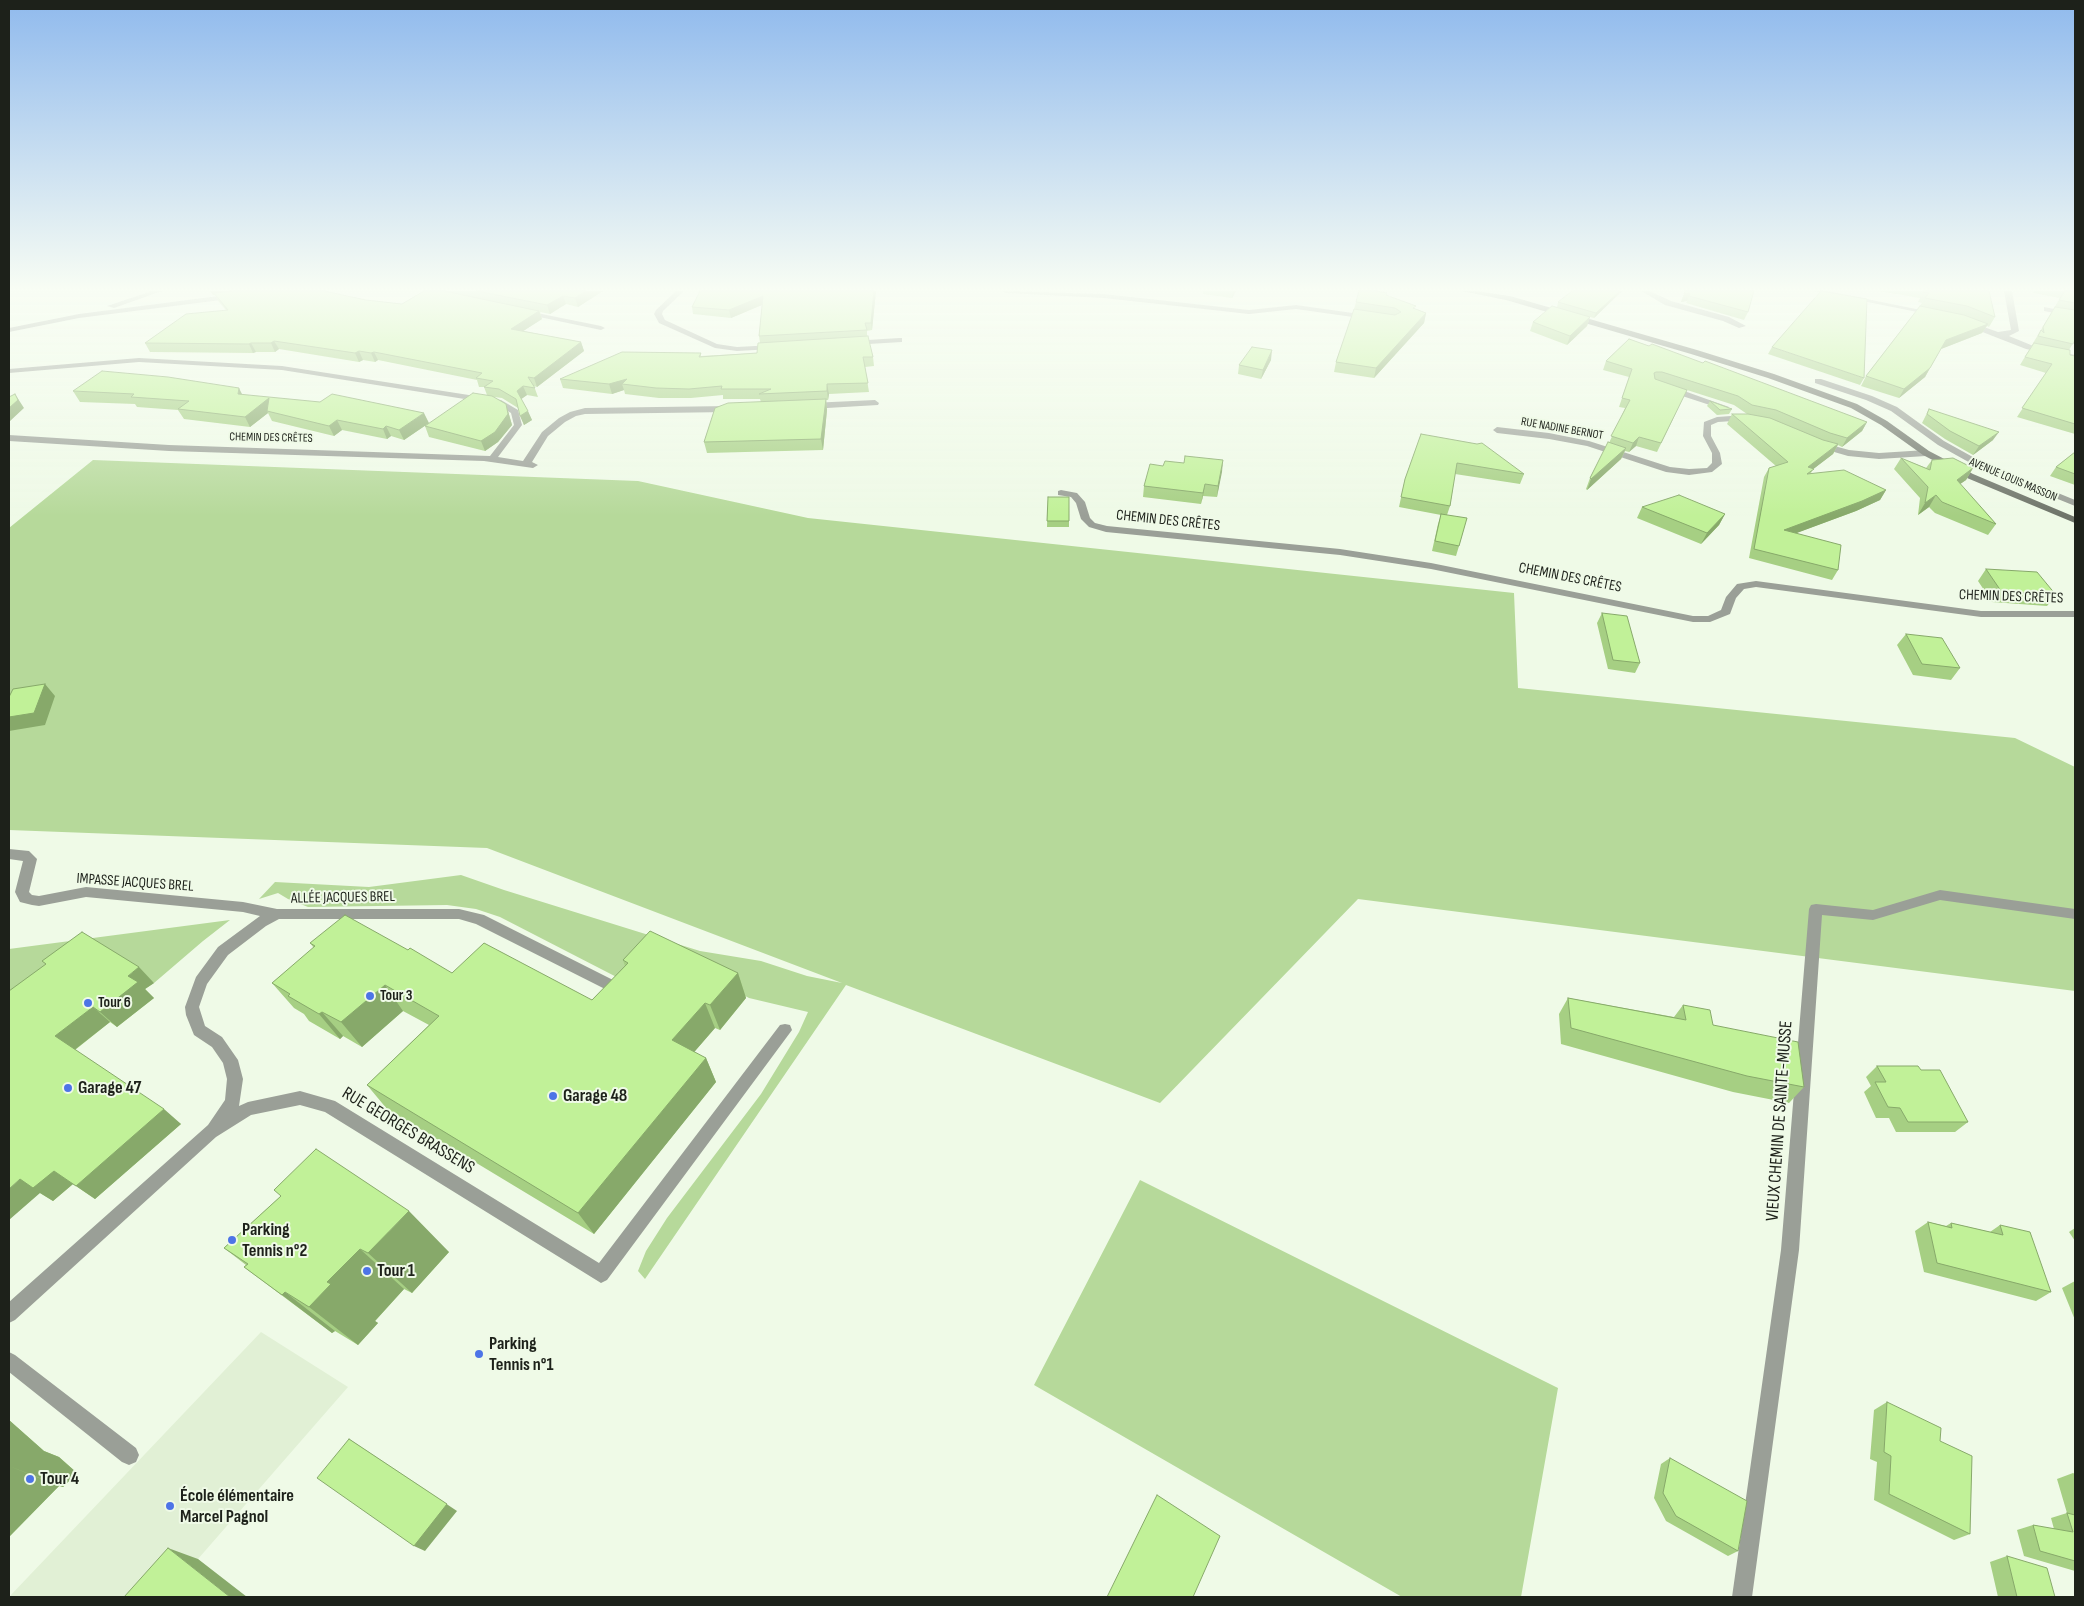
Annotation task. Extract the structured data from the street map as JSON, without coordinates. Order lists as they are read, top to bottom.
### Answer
{
  "streets": {
    "street": [
      "RUE NADINE BERNOT",
      "CHEMIN DES CRÊTES",
      "AVENUE LOUIS MASSON",
      "IMPASSE JACQUES BREL",
      "ALLÉE JACQUES BREL",
      "VIEUX CHEMIN DE SAINTE-MUSSE",
      "RUE GEORGES BRASSENS"
    ]
  },
  "crossings": [
    ["IMPASSE JACQUES BREL", "ALLÉE JACQUES BREL"],
    ["ALLÉE JACQUES BREL", "RUE GEORGES BRASSENS"]
  ],
  "places": [
    "Tour 3",
    "Tour 6",
    "Garage 47",
    "Garage 48",
    "Parking Tennis n°2",
    "Tour 1",
    "Parking Tennis n°1",
    "Tour 4",
    "École élémentaire Marcel Pagnol"
  ]
}
